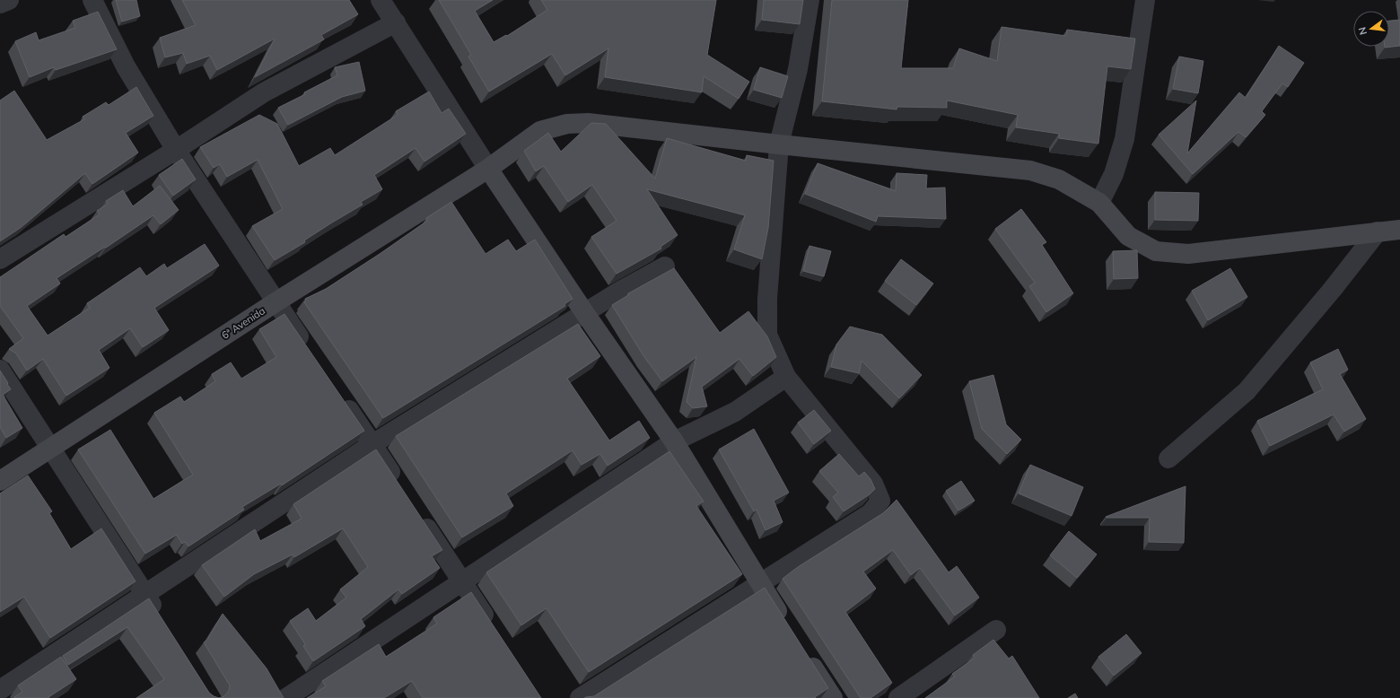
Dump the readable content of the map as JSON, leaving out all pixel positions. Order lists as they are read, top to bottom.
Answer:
{
  "streets": {
    "street": ["6ª Avenida"]
  },
  "north": "left"
}
